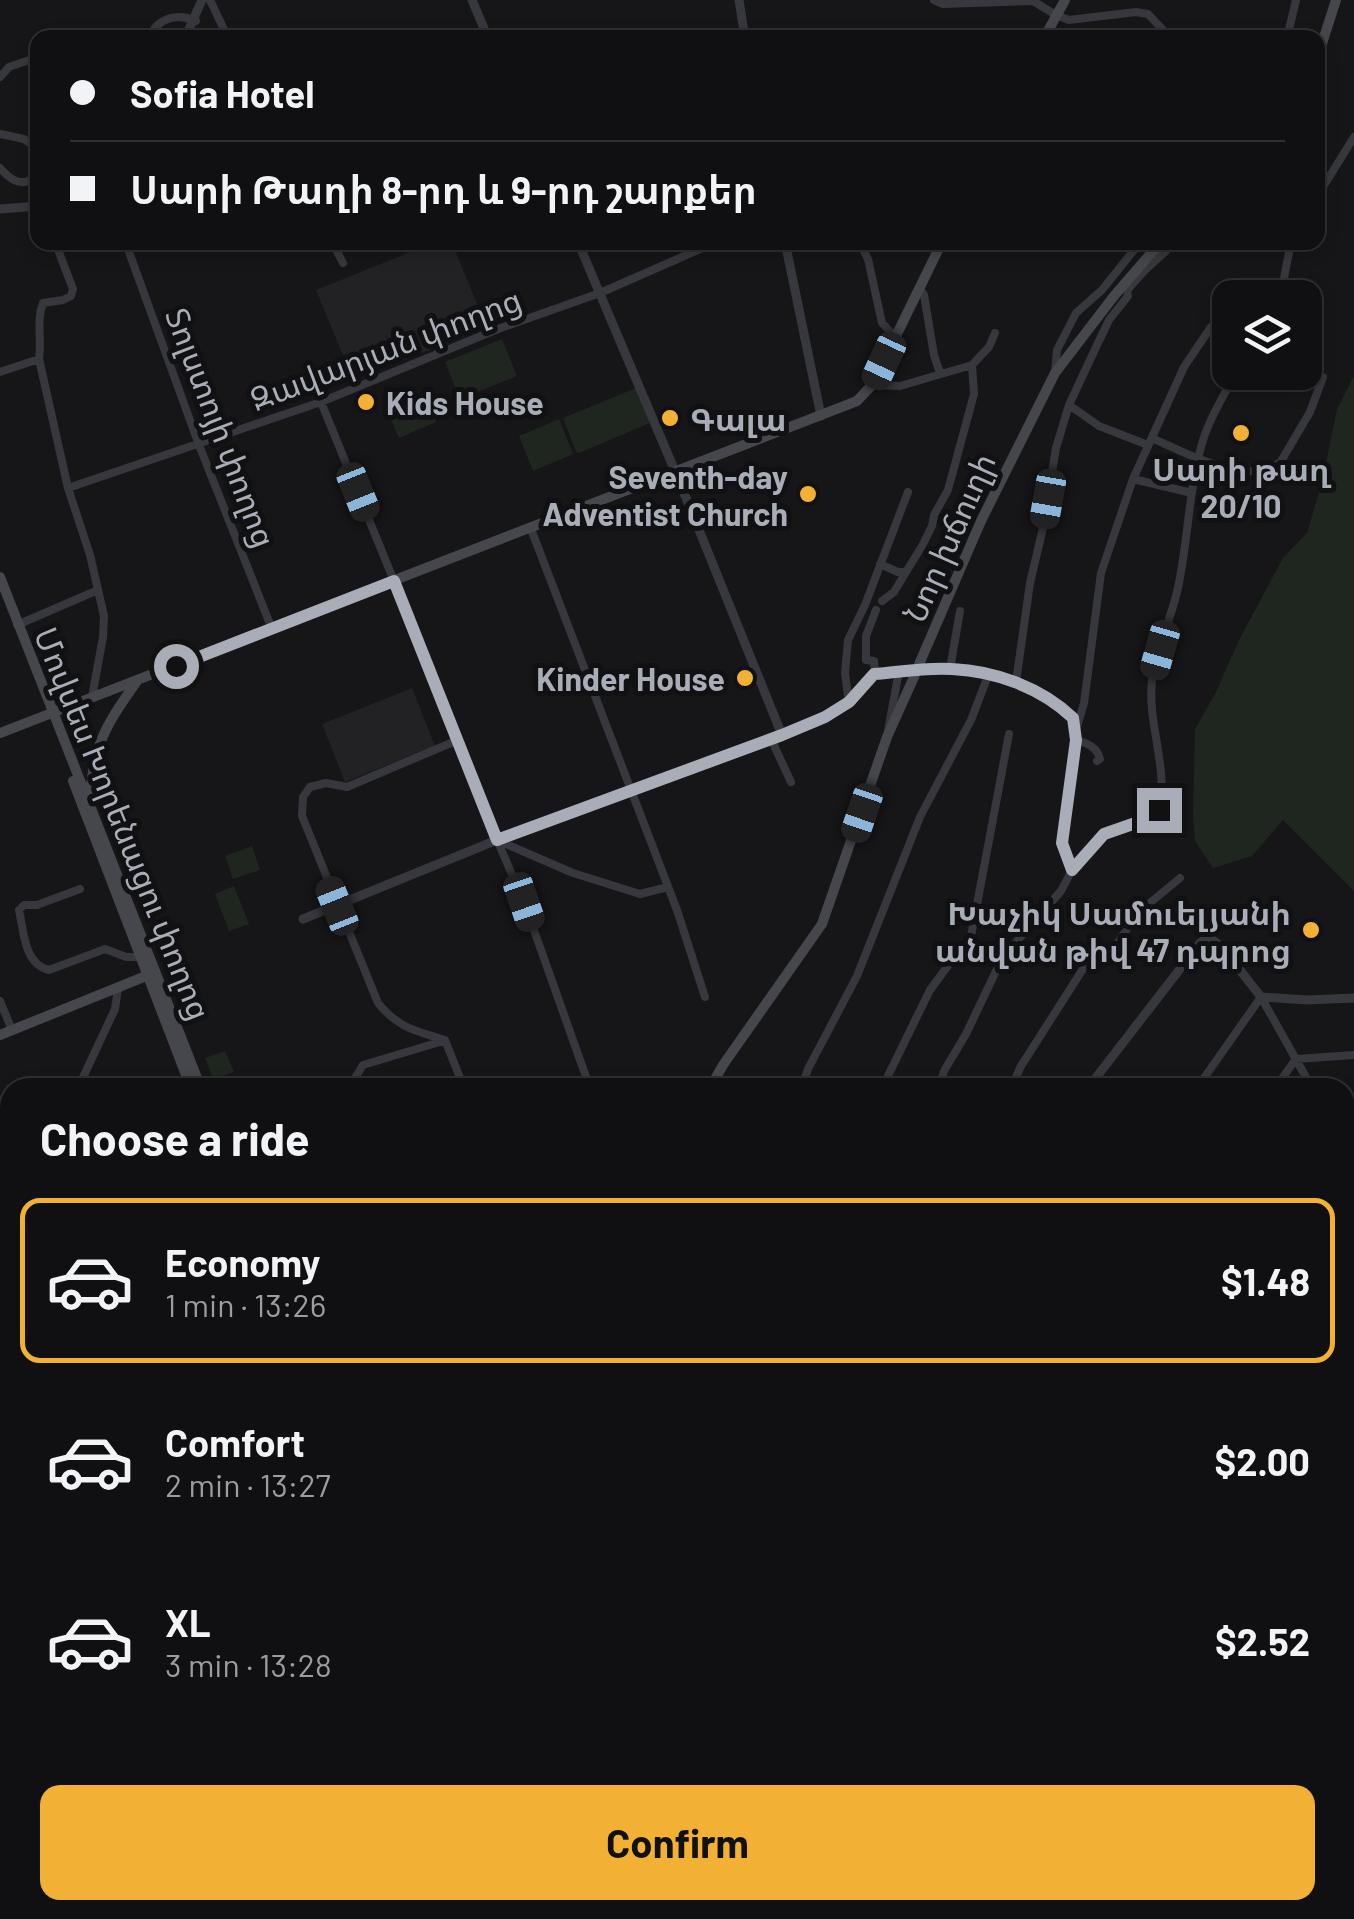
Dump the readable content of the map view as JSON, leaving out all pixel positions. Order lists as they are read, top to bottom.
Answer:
{
  "streets": {
    "main road": ["Նոր խճուղի", "Մովսես Խորենացու փողոց"],
    "street": ["Զավարյան փողոց", "Տոլստոյի փողոց"]
  },
  "crossings": [
    ["Զավարյան փողոց", "Տոլստոյի փողոց"]
  ],
  "places": [
    "Kids House",
    "Գալա",
    "Սարի թաղ 20/10",
    "Seventh-day Adventist Church",
    "Kinder House",
    "Խաչիկ Սամուելյանի անվան թիվ 47 դպրոց"
  ],
  "page": {
    "banner": ["Sofia Hotel", "Սարի Թաղի 8-րդ և 9-րդ շարքեր"],
    "heading": "Choose a ride",
    "list": [
      {
        "name": "Economy",
        "note": "1 min · 13:26",
        "value": "$1.48"
      },
      {
        "name": "Comfort",
        "note": "2 min · 13:27",
        "value": "$2.00"
      },
      {
        "name": "XL",
        "note": "3 min · 13:28",
        "value": "$2.52"
      }
    ],
    "buttons": "Confirm"
  }
}
